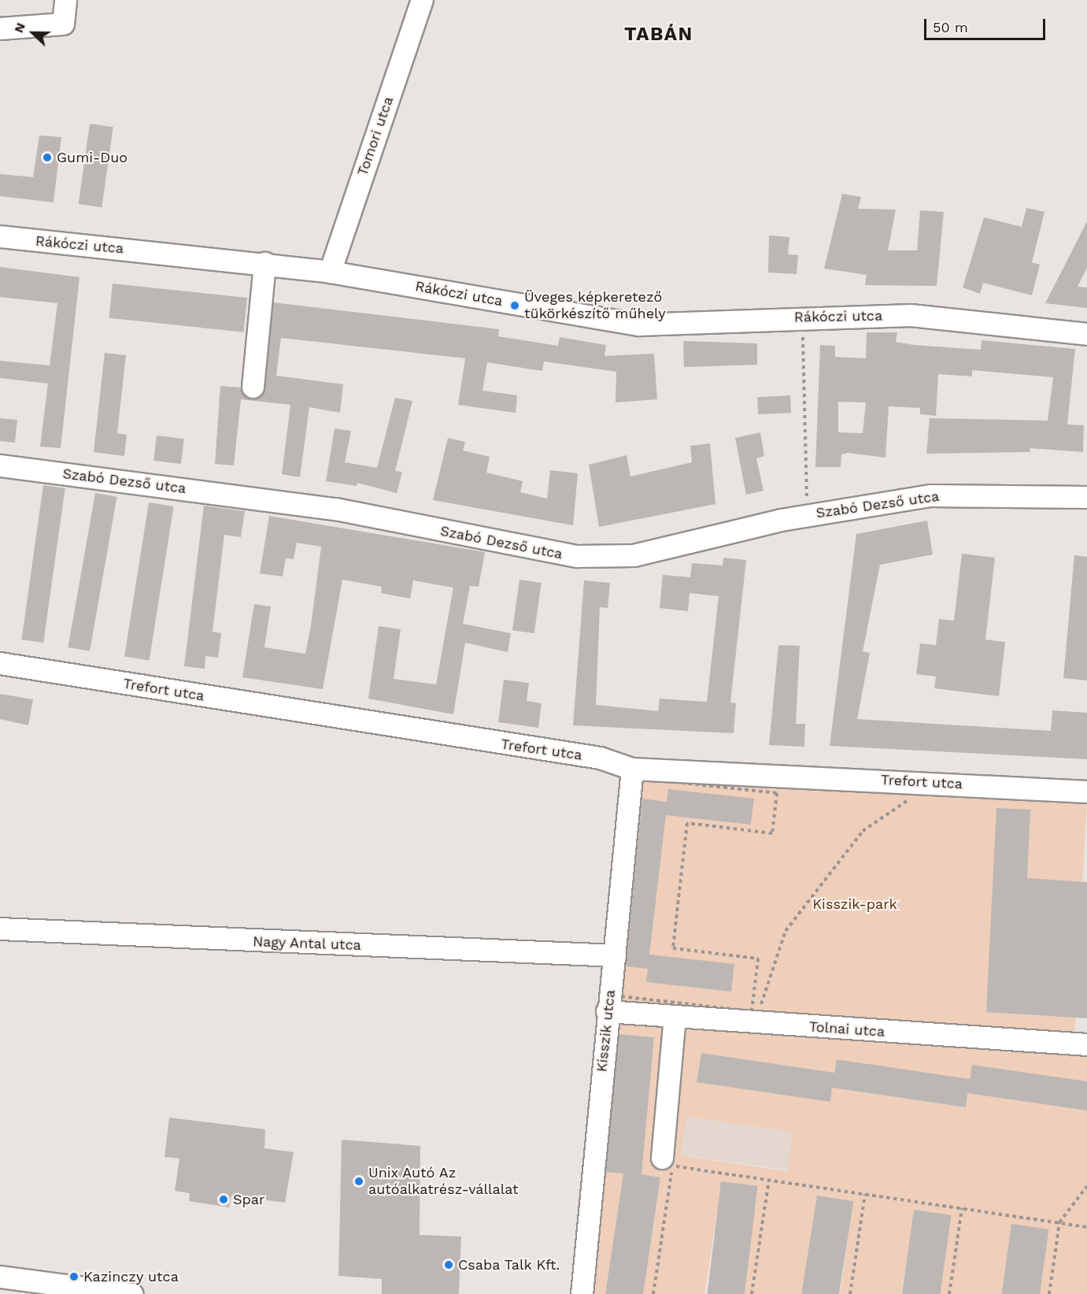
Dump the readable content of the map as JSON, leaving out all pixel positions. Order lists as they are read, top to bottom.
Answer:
{
  "streets": {
    "street": [
      "Tomori utca",
      "Rákóczi utca",
      "Szabó Dezső utca",
      "Trefort utca",
      "Nagy Antal utca",
      "Tolnai utca",
      "Kisszik utca"
    ]
  },
  "crossings": [
    ["Tomori utca", "Rákóczi utca"],
    ["Trefort utca", "Kisszik utca"],
    ["Nagy Antal utca", "Kisszik utca"],
    ["Tolnai utca", "Kisszik utca"]
  ],
  "districts": ["TABÁN"],
  "parks": ["Kisszik-park"],
  "places": [
    "Gumi-Duo",
    "Üveges képkeretező tükörkészítő műhely",
    "Unix Autó Az autóalkatrész-vállalat",
    "Spar",
    "Csaba Talk Kft.",
    "Kazinczy utca"
  ],
  "scale_bar": "50 m",
  "north": "left"
}
